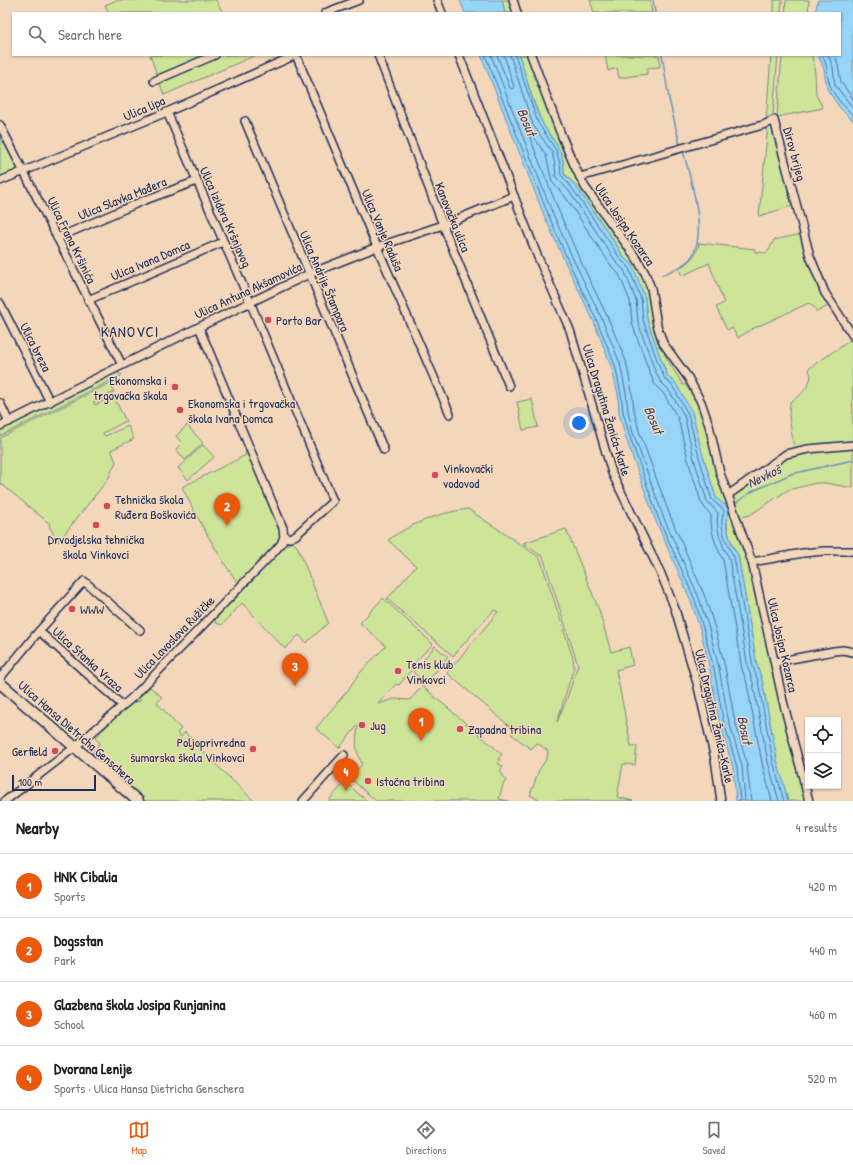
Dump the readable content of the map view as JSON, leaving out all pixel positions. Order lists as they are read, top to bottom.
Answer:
{
  "streets": {
    "main road": ["Ulica Hansa Dietricha Genschera"],
    "street": [
      "Ulica lipa",
      "Dirov brijeg",
      "Ulica Slavka Mađera",
      "Ulica Izidora Kršnjavog",
      "Kanovačka ulica",
      "Ulica Josipa Kozarca",
      "Ulica Vanje Raduša",
      "Ulica Frana Kršinića",
      "Ulica Ivana Domca",
      "Ulica Andrije Štampara",
      "Ulica Antuna Akšamovića",
      "Ulica breza",
      "Ulica Dragutina Žanića-Karle",
      "Ulica Lavoslava Ružičke",
      "Ulica Stanka Vraza"
    ]
  },
  "crossings": [
    ["Ulica lipa", "Ulica Izidora Kršnjavog"],
    ["Ulica lipa", "Ulica Frana Kršinića"],
    ["Dirov brijeg", "Ulica Josipa Kozarca"],
    ["Ulica Slavka Mađera", "Ulica Izidora Kršnjavog"],
    ["Ulica Slavka Mađera", "Ulica Frana Kršinića"],
    ["Ulica Izidora Kršnjavog", "Ulica Ivana Domca"],
    ["Ulica Izidora Kršnjavog", "Ulica Antuna Akšamovića"],
    ["Ulica Izidora Kršnjavog", "Ulica Lavoslava Ružičke"],
    ["Kanovačka ulica", "Ulica Antuna Akšamovića"],
    ["Ulica Vanje Raduša", "Ulica Antuna Akšamovića"],
    ["Ulica Frana Kršinića", "Ulica Ivana Domca"],
    ["Ulica Frana Kršinića", "Ulica Antuna Akšamovića"],
    ["Ulica Andrije Štampara", "Ulica Antuna Akšamovića"],
    ["Ulica Antuna Akšamovića", "Ulica breza"],
    ["Ulica Antuna Akšamovića", "Ulica Dragutina Žanića-Karle"],
    ["Ulica Lavoslava Ružičke", "Ulica Stanka Vraza"],
    ["Ulica Lavoslava Ružičke", "Ulica Hansa Dietricha Genschera"]
  ],
  "districts": ["KANOVCI"],
  "water": ["Bosut", "Nevkoš"],
  "places": [
    "Porto Bar",
    "Ekonomska i trgovačka škola",
    "Ekonomska i trgovačka škola Ivana Domca",
    "Vinkovački vodovod",
    "Tehnička škola Ruđera Boškovića",
    "Drvodjelska tehnička škola Vinkovci",
    "WWW",
    "Tenis klub Vinkovci",
    "Jug",
    "Zapadna tribina",
    "Poljoprivredna šumarska škola Vinkovci",
    "Gerfield",
    "Istočna tribina"
  ],
  "scale_bar": "100 m",
  "page": {
    "search": "Search here",
    "pins": [
      "2",
      "3",
      "1",
      "4"
    ],
    "scale": "100 m",
    "heading": ["Nearby", "4 results"],
    "list": [
      {
        "mark": "1",
        "name": "HNK Cibalia",
        "note": "Sports",
        "value": "420 m"
      },
      {
        "mark": "2",
        "name": "Dogsstan",
        "note": "Park",
        "value": "440 m"
      },
      {
        "mark": "3",
        "name": "Glazbena škola Josipa Runjanina",
        "note": "School",
        "value": "460 m"
      },
      {
        "mark": "4",
        "name": "Dvorana Lenije",
        "note": "Sports · Ulica Hansa Dietricha Genschera",
        "value": "520 m"
      }
    ],
    "nav": ["Map", "Directions", "Saved"]
  }
}
